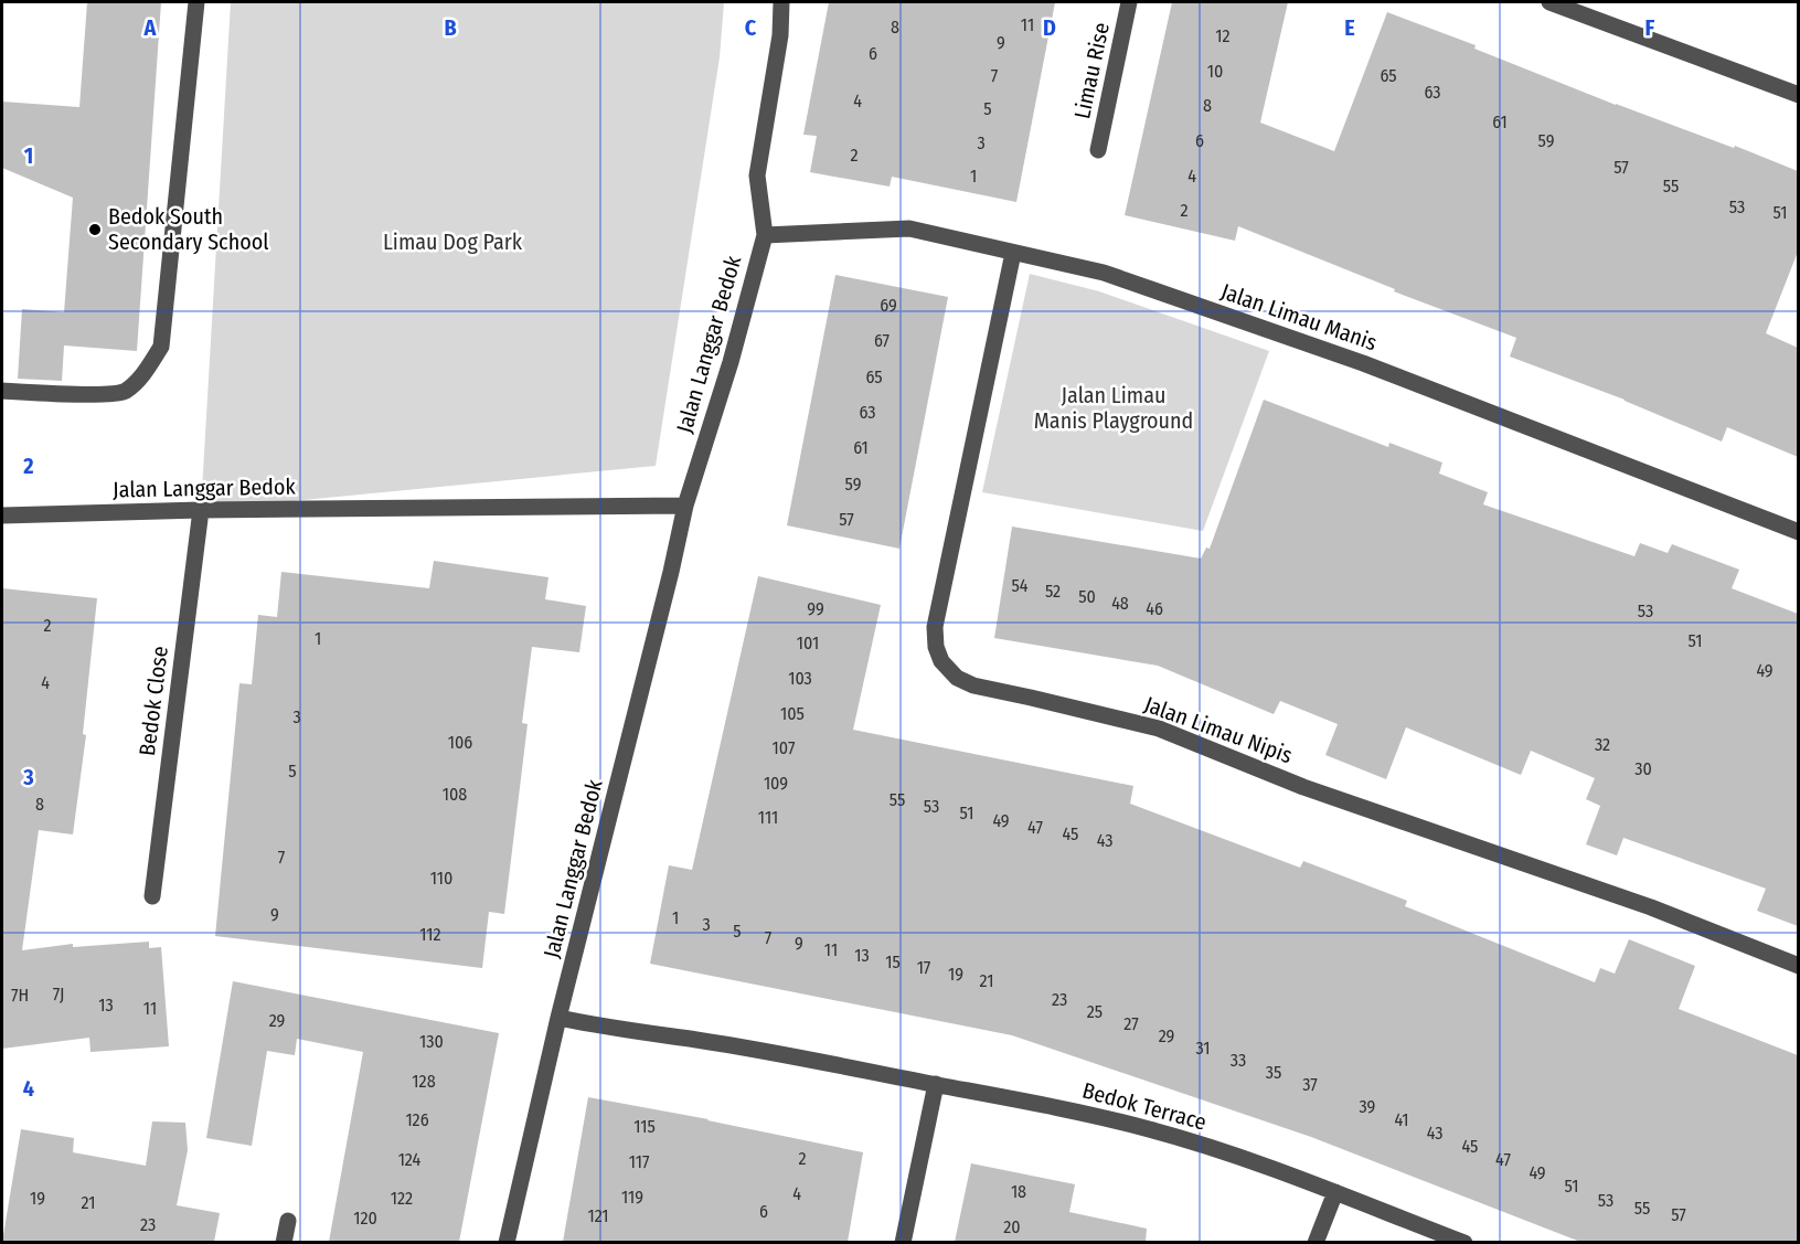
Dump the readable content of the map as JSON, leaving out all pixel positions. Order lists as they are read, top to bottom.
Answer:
{
  "streets": {
    "street": [
      "Limau Rise",
      "Jalan Limau Manis",
      "Jalan Langgar Bedok",
      "Bedok Close",
      "Jalan Limau Nipis",
      "Bedok Terrace"
    ]
  },
  "crossings": [
    ["Jalan Limau Manis", "Jalan Langgar Bedok"],
    ["Jalan Limau Manis", "Jalan Limau Nipis"],
    ["Jalan Langgar Bedok", "Bedok Close"],
    ["Jalan Langgar Bedok", "Bedok Terrace"]
  ],
  "parks": ["Limau Dog Park", "Jalan Limau Manis Playground"],
  "places": ["Bedok South Secondary School"],
  "house_numbers": [
    "11",
    "8",
    "12",
    "9",
    "6",
    "10",
    "7",
    "65",
    "63",
    "4",
    "8",
    "5",
    "61",
    "6",
    "59",
    "3",
    "2",
    "57",
    "1",
    "4",
    "55",
    "53",
    "2",
    "51",
    "69",
    "67",
    "65",
    "63",
    "61",
    "59",
    "57",
    "54",
    "52",
    "50",
    "48",
    "99",
    "46",
    "53",
    "2",
    "1",
    "51",
    "101",
    "49",
    "103",
    "4",
    "105",
    "3",
    "106",
    "32",
    "107",
    "30",
    "5",
    "109",
    "108",
    "55",
    "8",
    "53",
    "51",
    "111",
    "49",
    "47",
    "45",
    "43",
    "7",
    "110",
    "9",
    "1",
    "3",
    "5",
    "112",
    "7",
    "9",
    "11",
    "13",
    "15",
    "17",
    "19",
    "21",
    "7J",
    "7H",
    "23",
    "13",
    "11",
    "25",
    "29",
    "27",
    "29",
    "130",
    "31",
    "33",
    "35",
    "128",
    "37",
    "39",
    "126",
    "41",
    "115",
    "43",
    "45",
    "2",
    "124",
    "47",
    "117",
    "49",
    "51",
    "18",
    "4",
    "119",
    "19",
    "122",
    "53",
    "21",
    "55",
    "6",
    "57",
    "121",
    "120",
    "23",
    "20"
  ],
  "grid": {
    "columns": [
      "A",
      "B",
      "C",
      "D",
      "E",
      "F"
    ],
    "rows": [
      "1",
      "2",
      "3",
      "4"
    ]
  }
}
